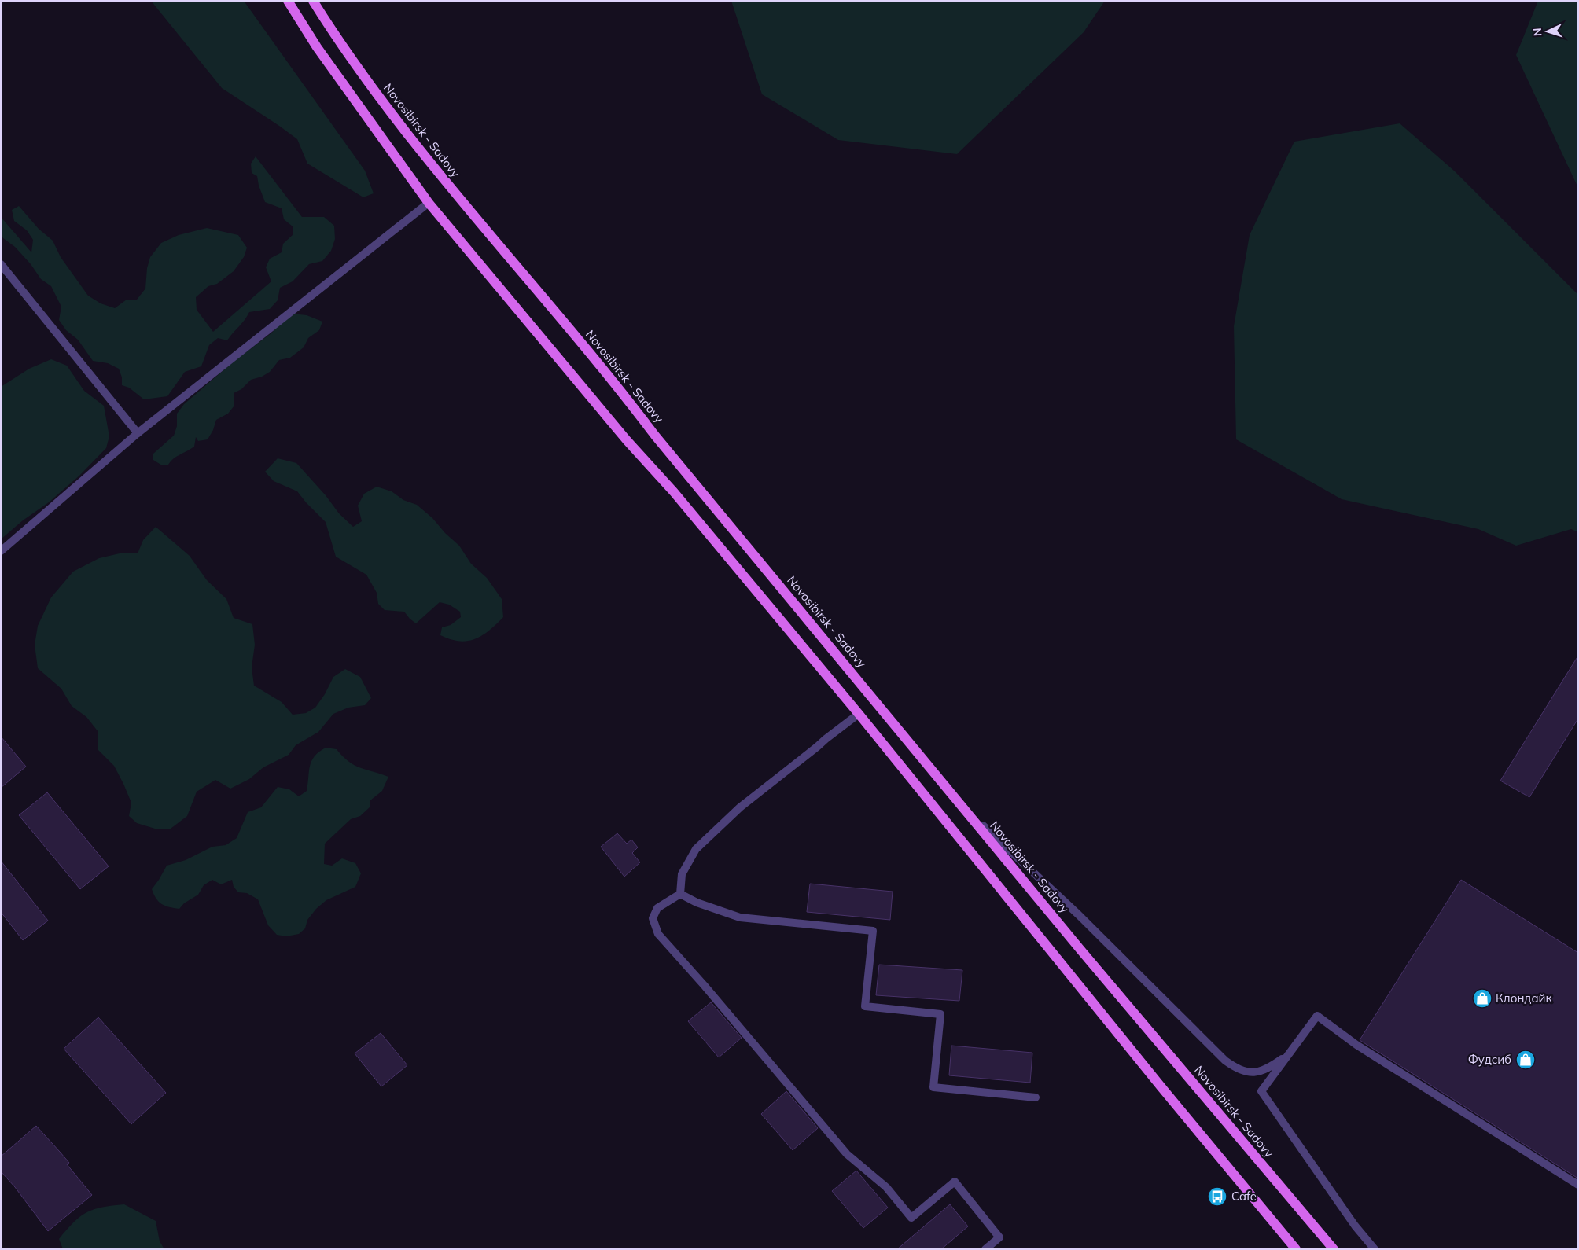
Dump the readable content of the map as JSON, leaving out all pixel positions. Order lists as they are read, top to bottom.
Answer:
{
  "streets": {
    "main road": ["Novosibirsk - Sadovy"]
  },
  "places": {
    "shop": ["Клондайк", "Фудсиб"],
    "bus stop": ["Cafe"]
  },
  "north": "left"
}
